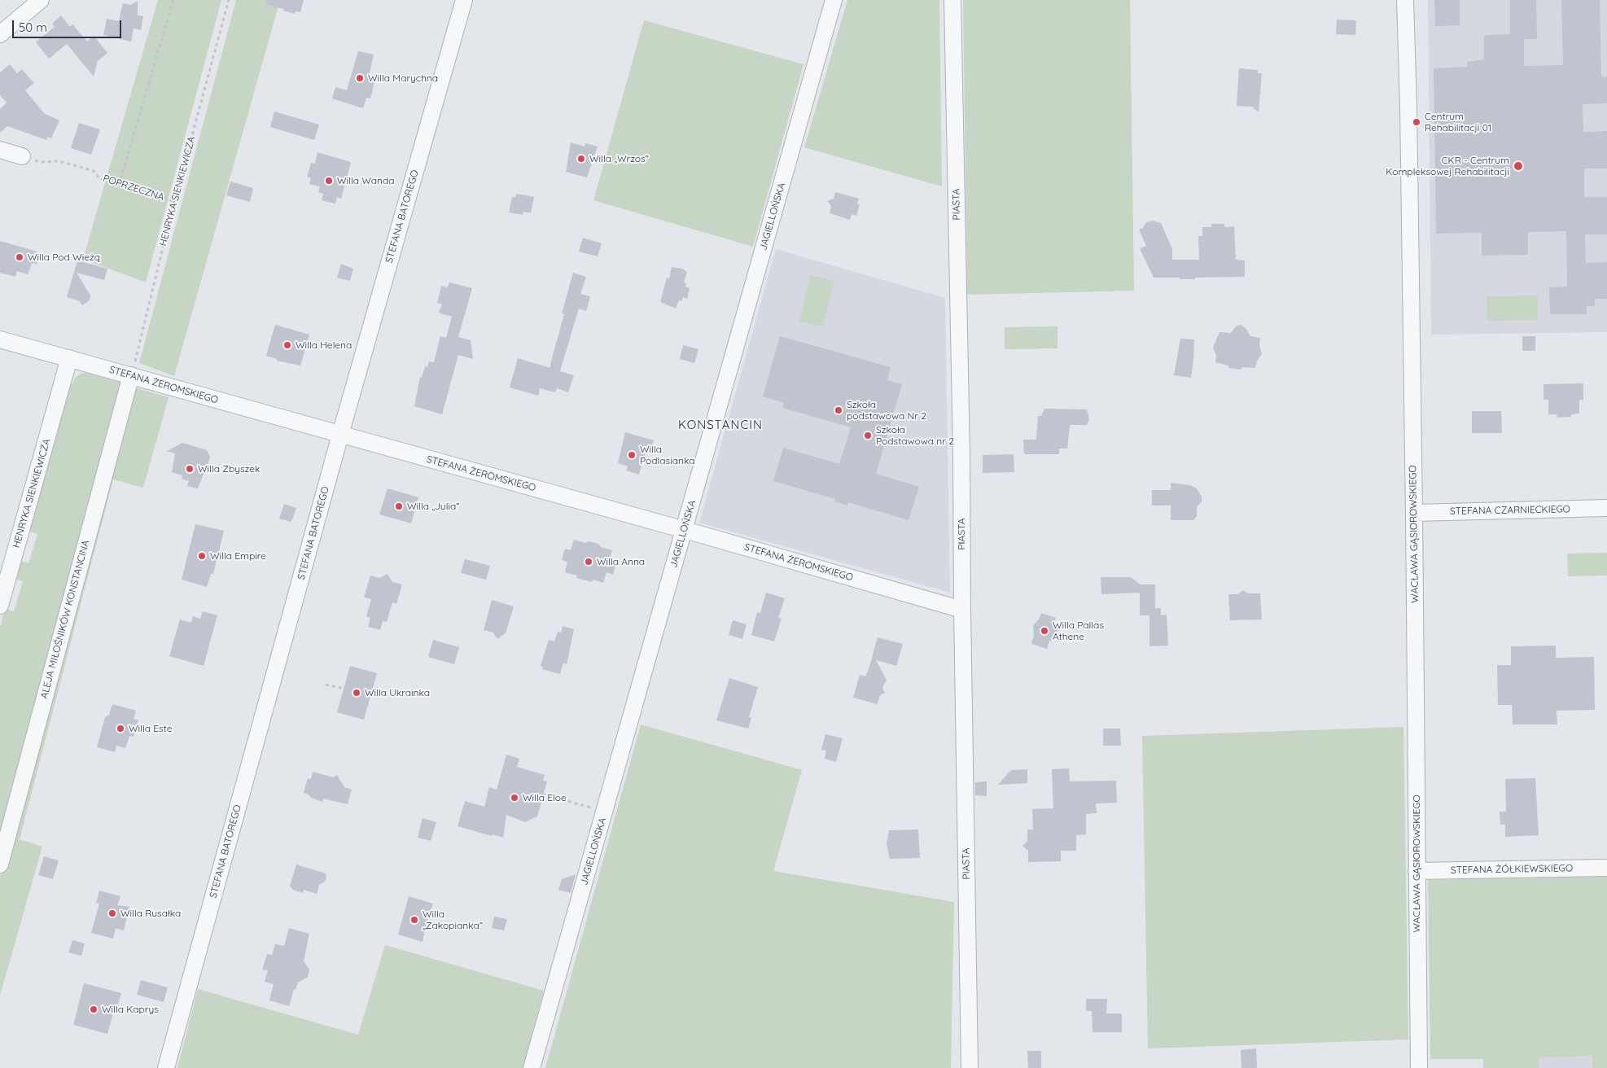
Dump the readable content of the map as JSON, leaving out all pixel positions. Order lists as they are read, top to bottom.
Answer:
{
  "streets": {
    "street": [
      "HENRYKA SIENKIEWICZA",
      "PIASTA",
      "STEFANA BATOREGO",
      "JAGIELLOŃSKA",
      "STEFANA ŻEROMSKIEGO",
      "STEFANA CZARNIECKIEGO",
      "WACŁAWA GĄSIOROWSKIEGO",
      "ALEJA MIŁOŚNIKÓW KONSTANCINA",
      "STEFANA ŻÓŁKIEWSKIEGO"
    ],
    "path": ["POPRZECZNA"]
  },
  "crossings": [
    ["POPRZECZNA", "HENRYKA SIENKIEWICZA"],
    ["HENRYKA SIENKIEWICZA", "STEFANA ŻEROMSKIEGO"],
    ["HENRYKA SIENKIEWICZA", "ALEJA MIŁOŚNIKÓW KONSTANCINA"],
    ["PIASTA", "STEFANA ŻEROMSKIEGO"],
    ["STEFANA BATOREGO", "STEFANA ŻEROMSKIEGO"],
    ["JAGIELLOŃSKA", "STEFANA ŻEROMSKIEGO"],
    ["STEFANA ŻEROMSKIEGO", "ALEJA MIŁOŚNIKÓW KONSTANCINA"],
    ["STEFANA CZARNIECKIEGO", "WACŁAWA GĄSIOROWSKIEGO"],
    ["WACŁAWA GĄSIOROWSKIEGO", "STEFANA ŻÓŁKIEWSKIEGO"]
  ],
  "districts": ["KONSTANCIN"],
  "places": [
    "Willa Marychna",
    "Centrum Rehabilitacji 01",
    "Willa „Wrzos”",
    "CKR - Centrum Kompleksowej Rehabilitacji",
    "Willa Wanda",
    "Willa Pod Wieżą",
    "Willa Helena",
    "Szkoła podstawowa Nr 2",
    "Szkoła Podstawowa nr 2",
    "Willa Podlasianka",
    "Willa Zbyszek",
    "Willa „Julia”",
    "Willa Empire",
    "Willa Anna",
    "Willa Pallas Athene",
    "Willa Ukrainka",
    "Willa Este",
    "Willa Eloe",
    "Willa Rusałka",
    "Willa „Zakopianka”",
    "Willa Kaprys"
  ],
  "scale_bar": "50 m"
}
